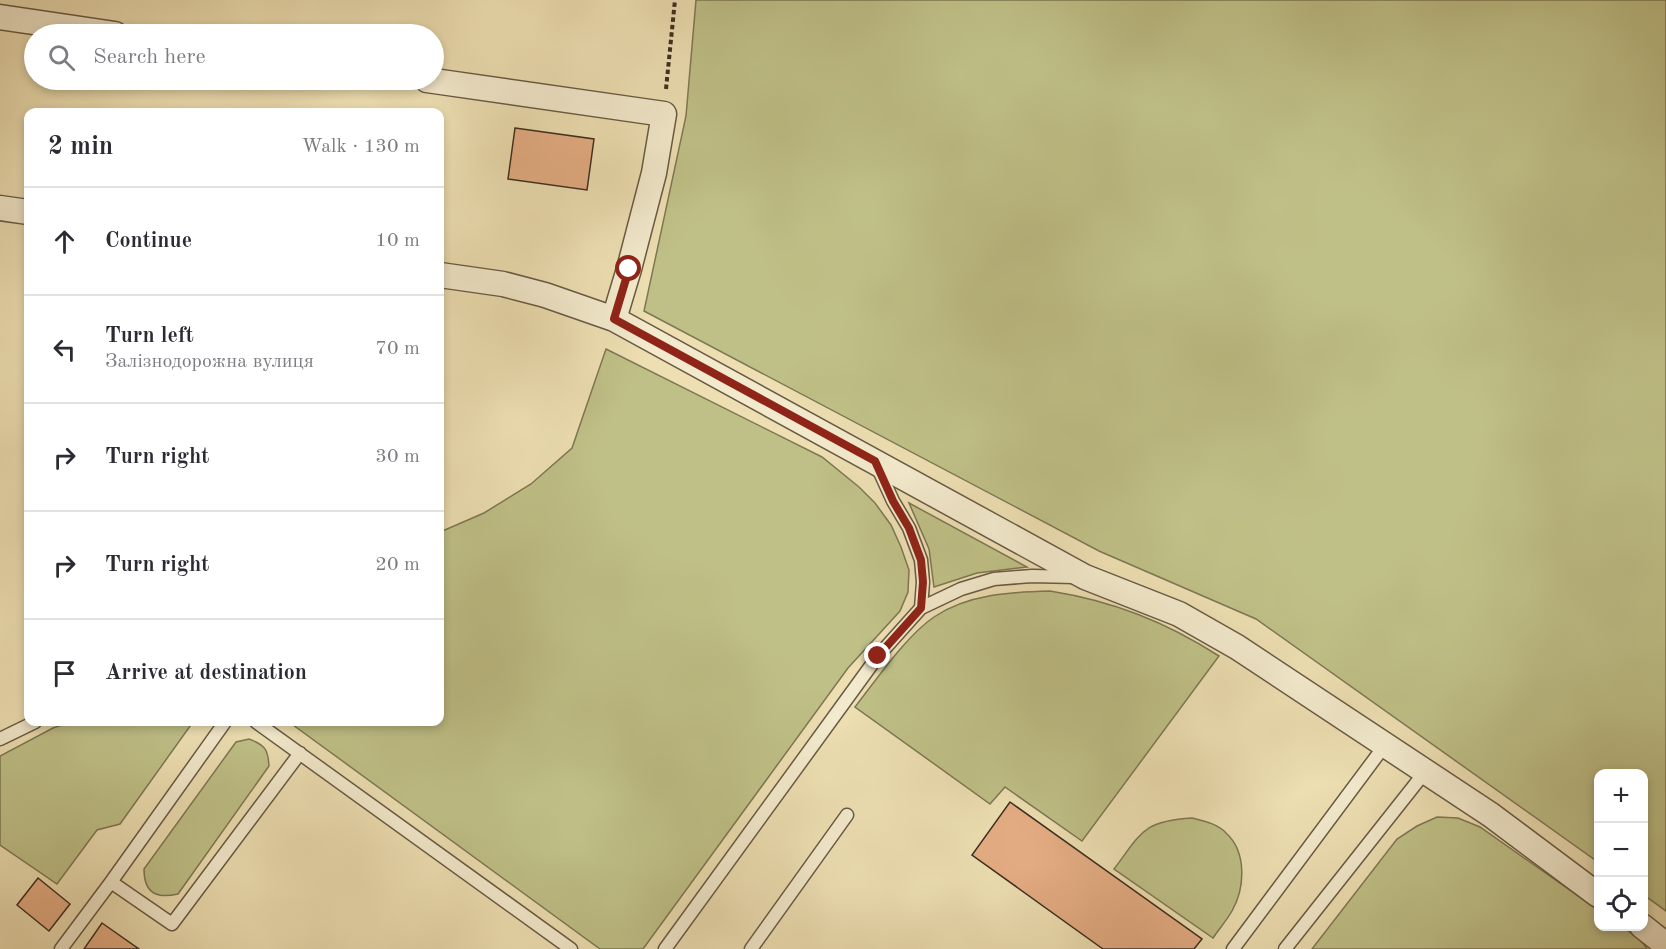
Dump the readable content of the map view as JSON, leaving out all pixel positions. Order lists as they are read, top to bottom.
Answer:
{
  "page": {
    "search": "Search here",
    "heading": ["2 min", "Walk · 130 m"],
    "list": [
      ["Continue", "10 m"],
      ["Turn left", "Залізнодорожна вулиця", "70 m"],
      ["Turn right", "30 m"],
      ["Turn right", "20 m"],
      "Arrive at destination"
    ],
    "map_buttons": ["+", "−"]
  }
}
